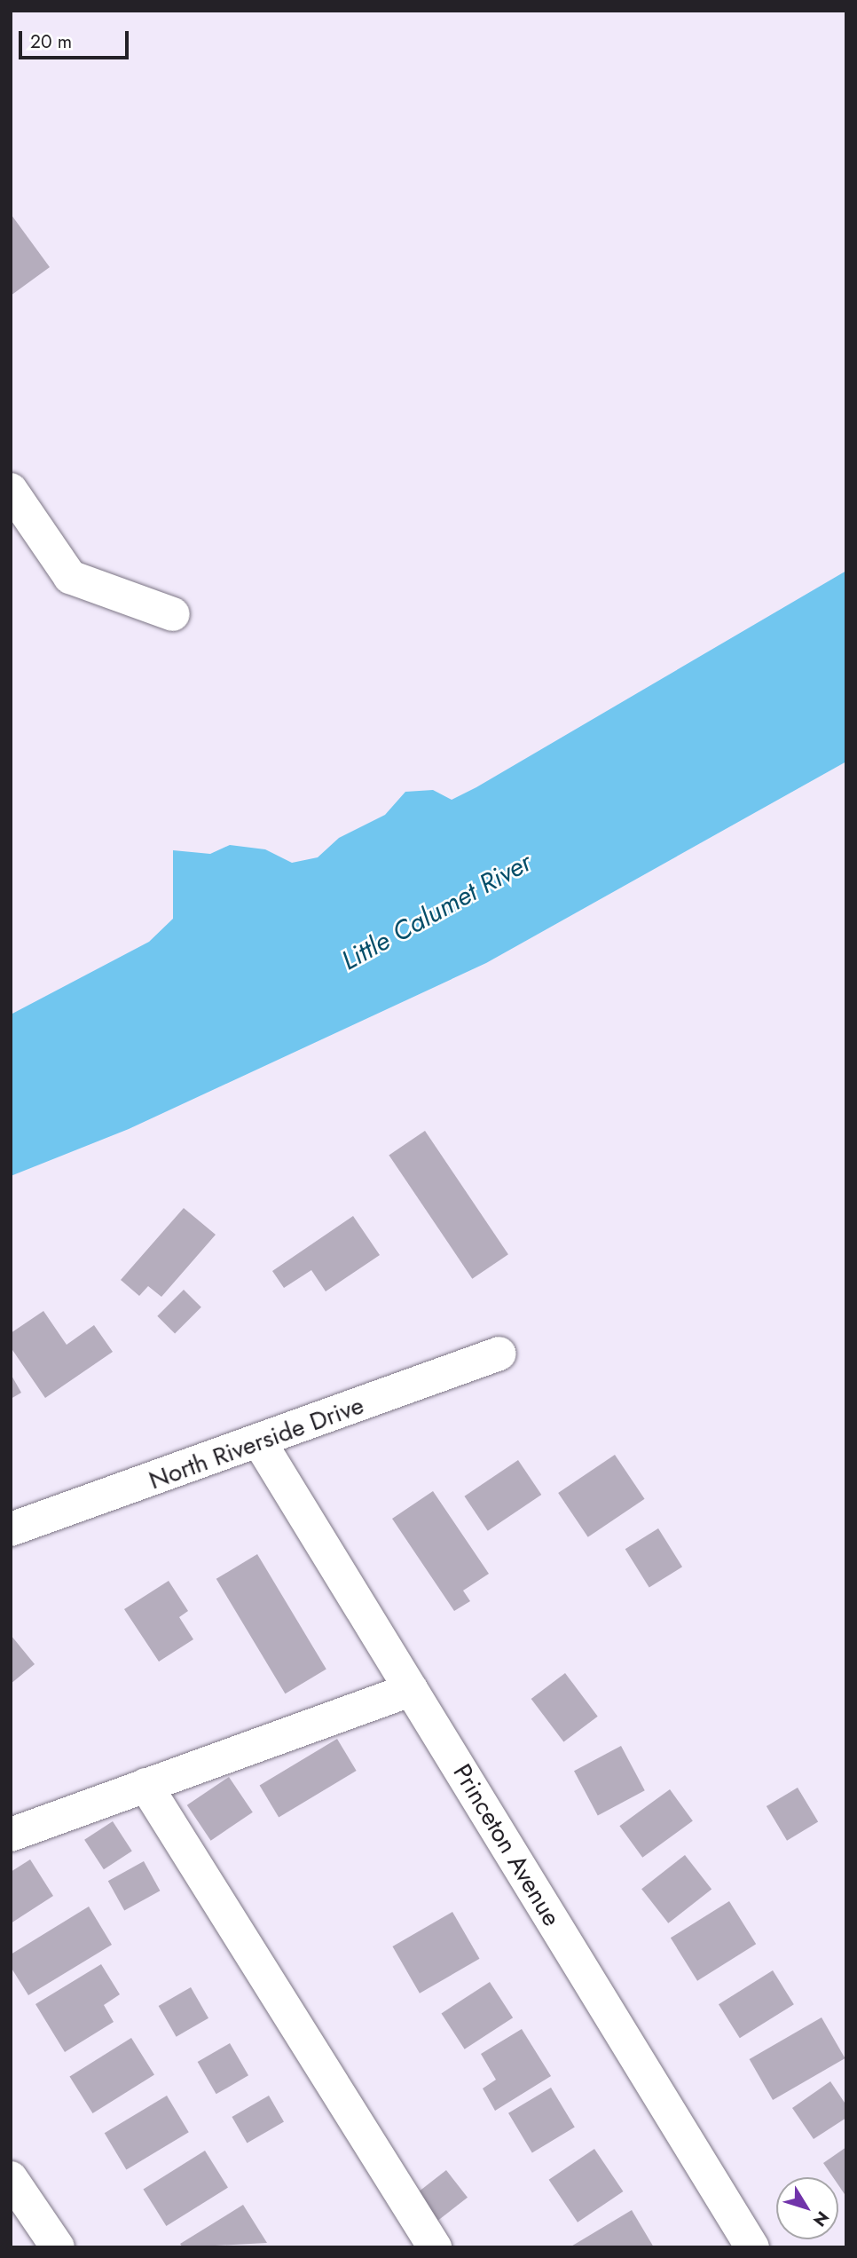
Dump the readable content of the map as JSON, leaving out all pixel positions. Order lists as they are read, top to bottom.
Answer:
{
  "streets": {
    "street": ["North Riverside Drive", "Princeton Avenue"]
  },
  "crossings": [
    ["North Riverside Drive", "Princeton Avenue"]
  ],
  "water": ["Little Calumet River"],
  "scale_bar": "20 m",
  "north": "bottom right"
}
